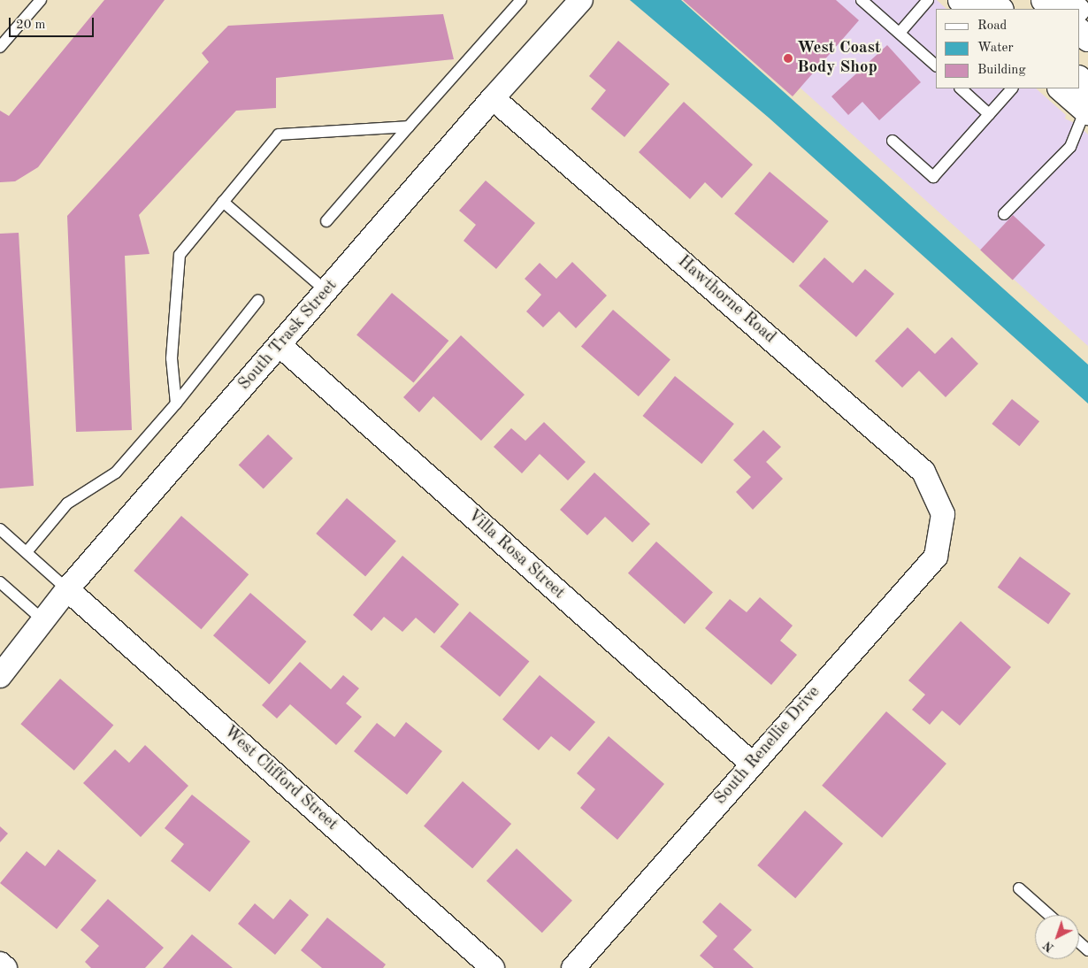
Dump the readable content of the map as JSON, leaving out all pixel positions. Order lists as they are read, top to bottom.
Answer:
{
  "streets": {
    "street": [
      "Hawthorne Road",
      "South Trask Street",
      "Villa Rosa Street",
      "South Renellie Drive",
      "West Clifford Street"
    ]
  },
  "crossings": [
    ["Hawthorne Road", "South Trask Street"],
    ["Hawthorne Road", "South Renellie Drive"],
    ["South Trask Street", "Villa Rosa Street"],
    ["South Trask Street", "West Clifford Street"],
    ["Villa Rosa Street", "South Renellie Drive"]
  ],
  "places": ["West Coast Body Shop"],
  "legend": ["Road", "Water", "Building"],
  "scale_bar": "20 m",
  "north": "bottom left"
}
